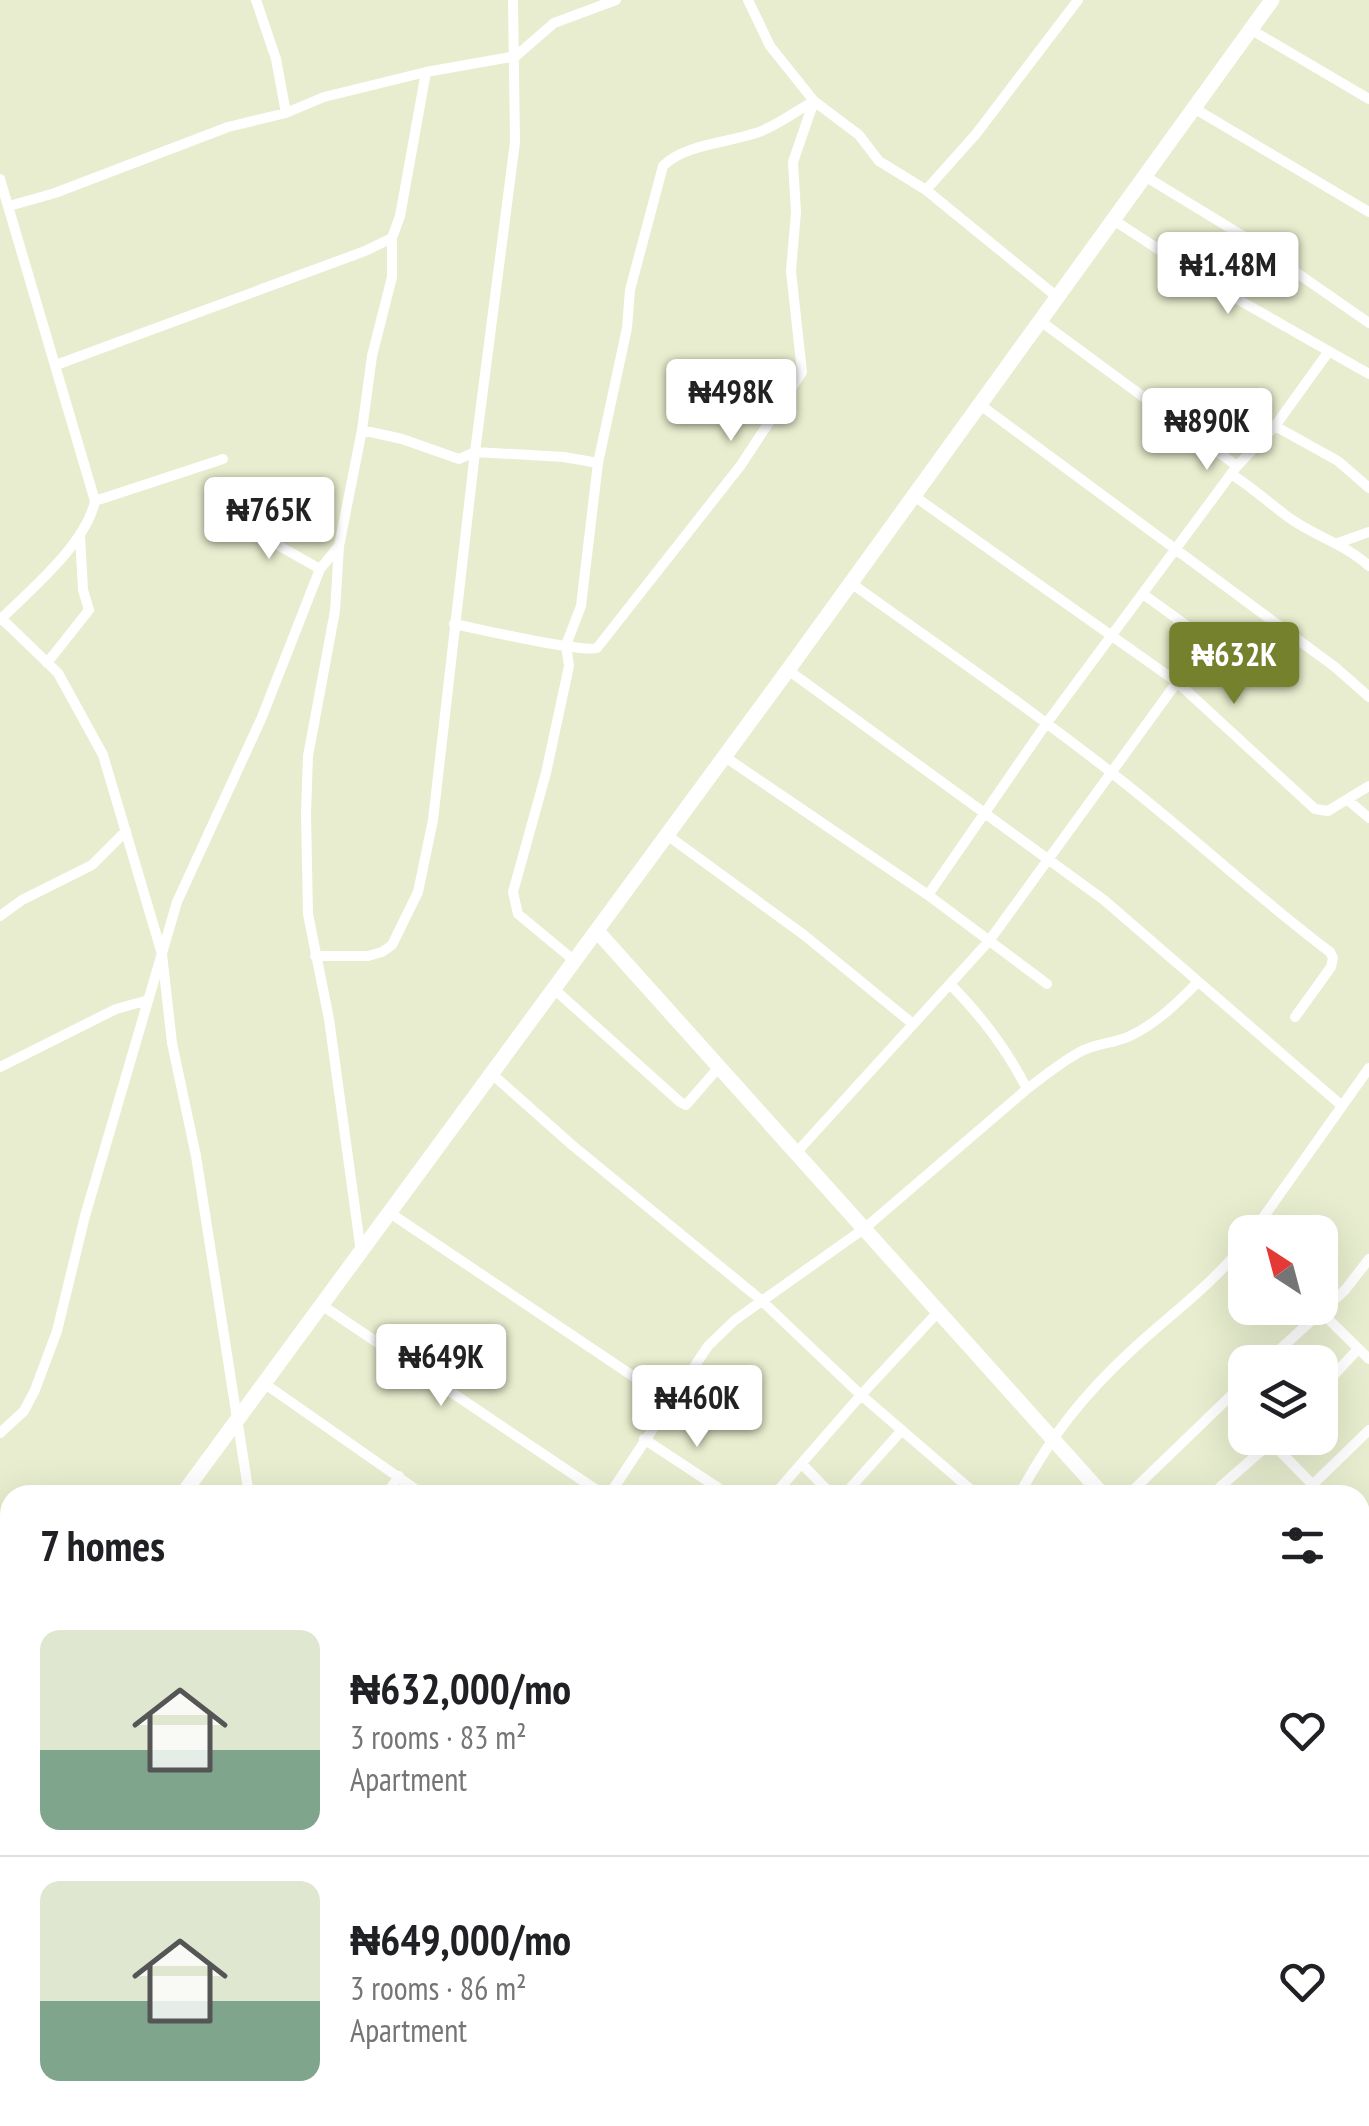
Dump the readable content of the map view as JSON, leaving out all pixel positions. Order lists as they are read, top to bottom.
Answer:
{
  "north": "top left",
  "page": {
    "price": [
      "₦1.48M",
      "₦498K",
      "₦890K",
      "₦765K",
      "₦632K",
      "₦649K",
      "₦460K"
    ],
    "heading": "7 homes",
    "list": [
      {
        "name": "₦632,000/mo",
        "note": "3 rooms · 83 m² · Apartment"
      },
      {
        "name": "₦649,000/mo",
        "note": "3 rooms · 86 m² · Apartment"
      }
    ]
  }
}
